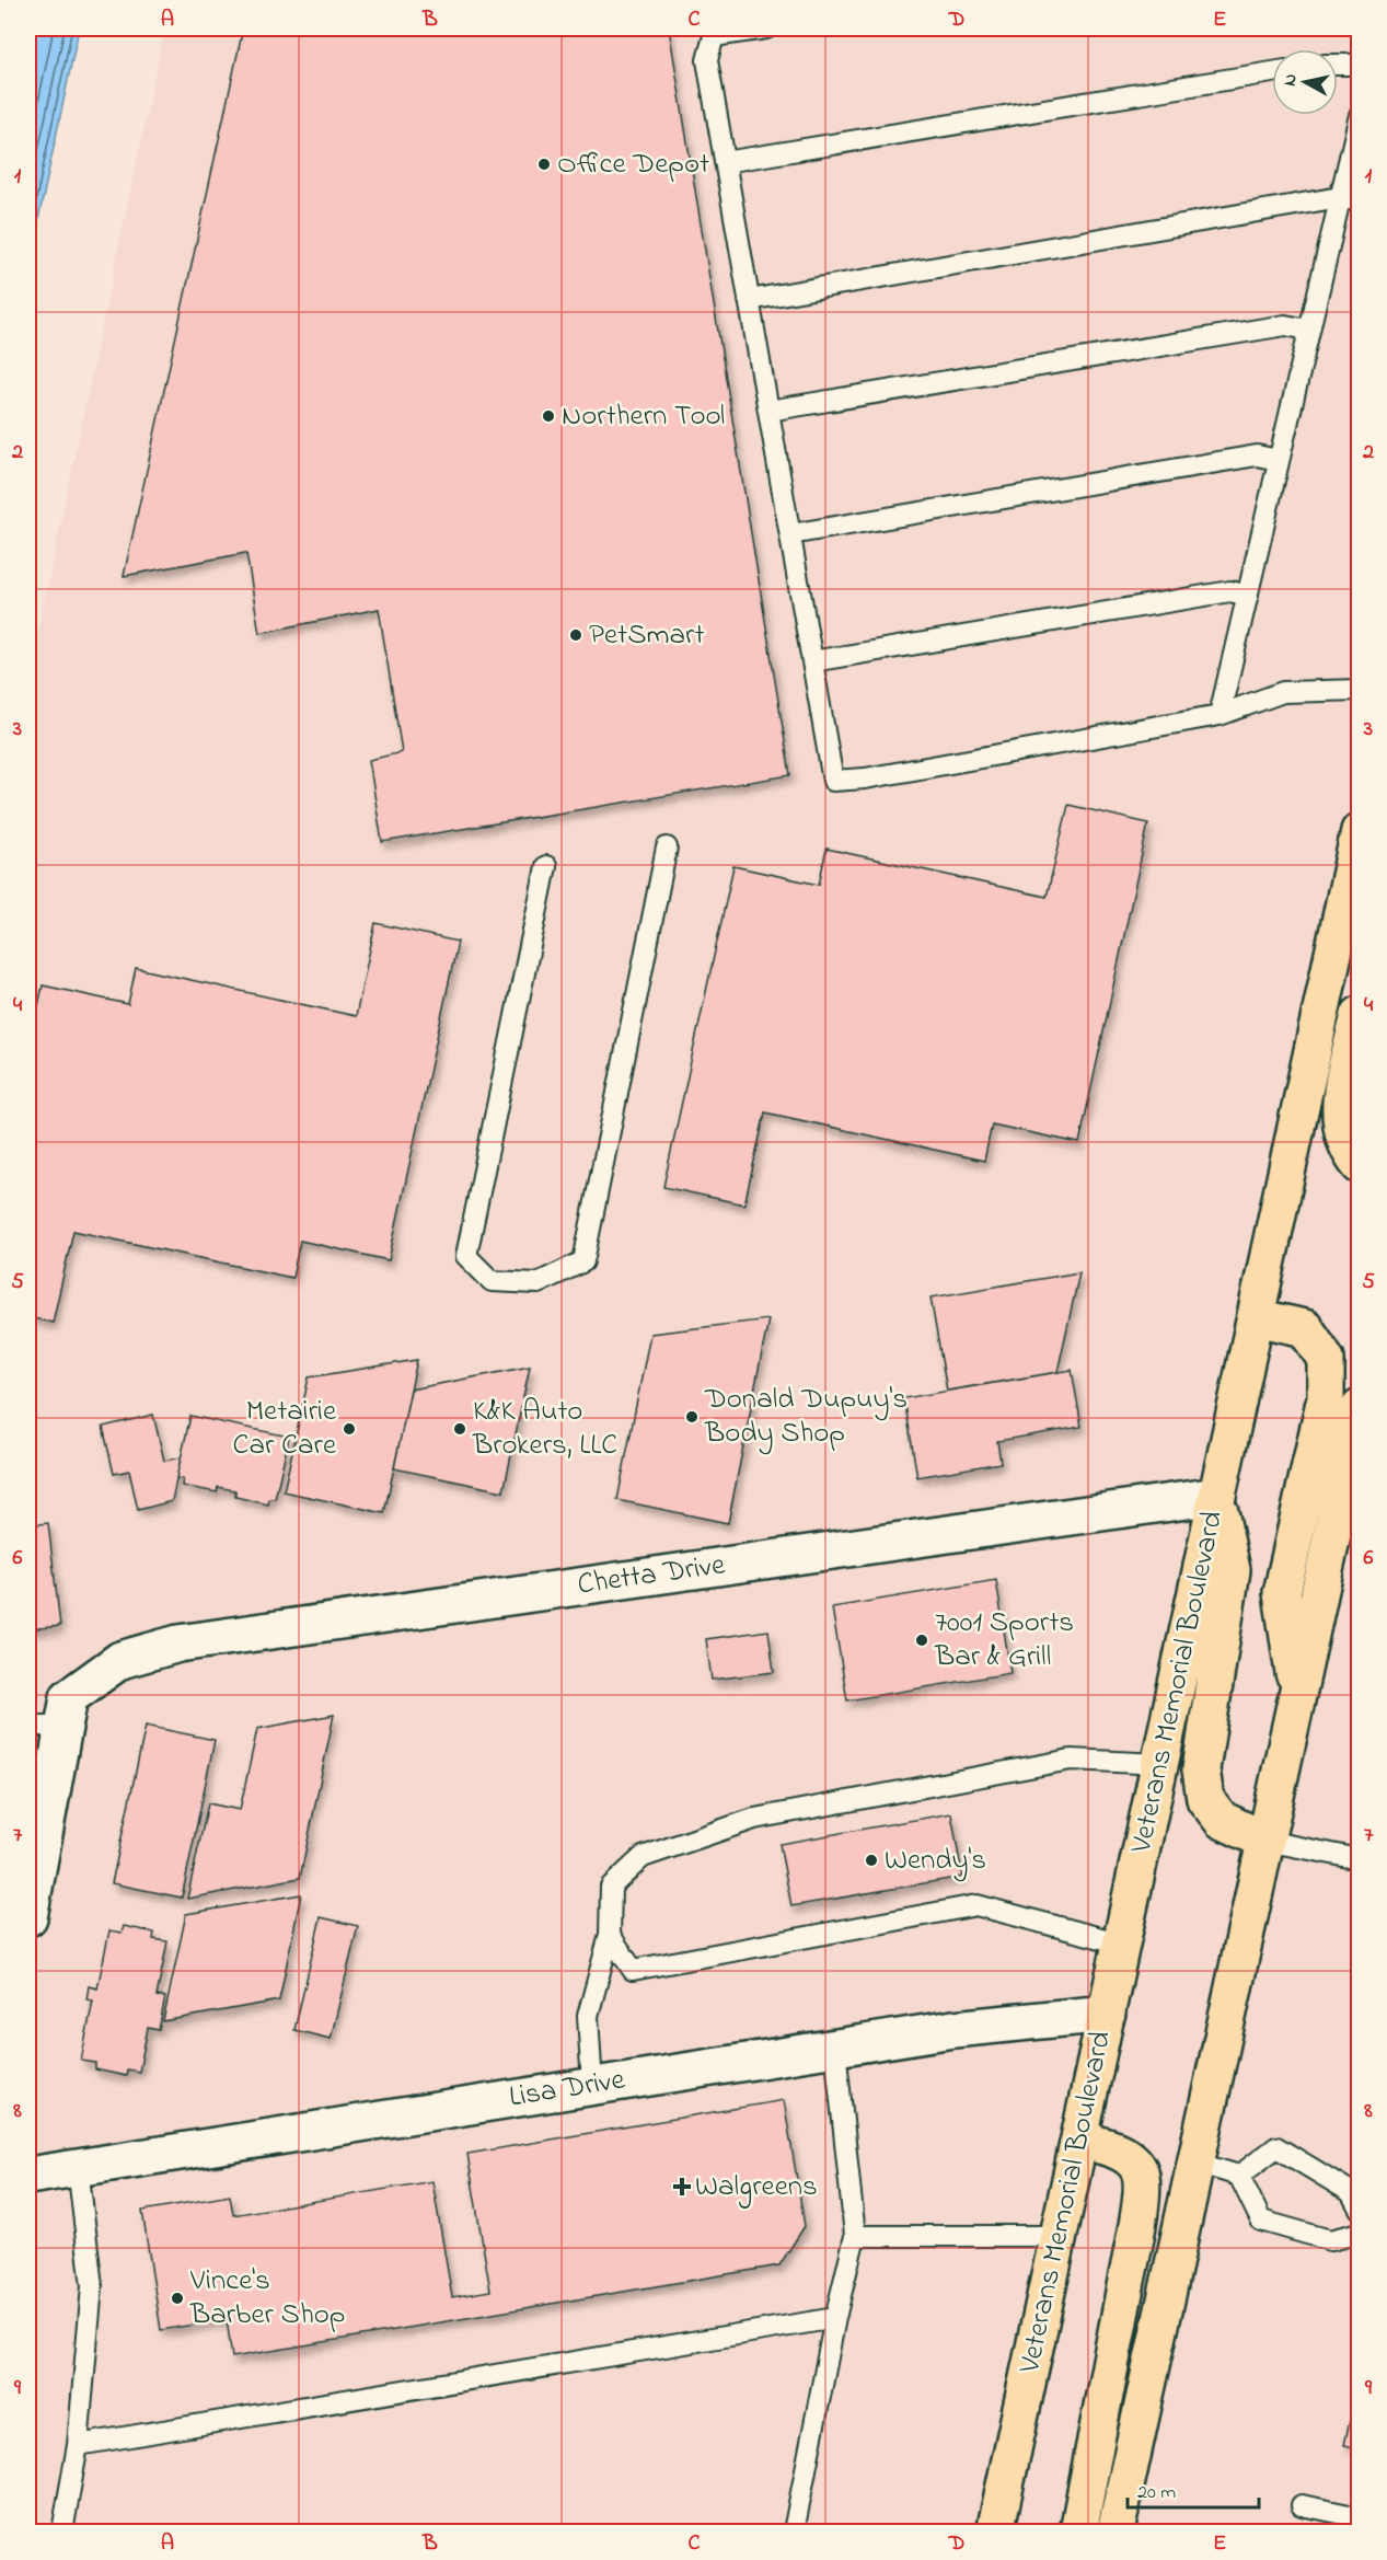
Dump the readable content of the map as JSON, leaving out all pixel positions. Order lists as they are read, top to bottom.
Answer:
{
  "streets": {
    "main road": ["Veterans Memorial Boulevard"],
    "street": ["Chetta Drive", "Lisa Drive"]
  },
  "crossings": [
    ["Chetta Drive", "Veterans Memorial Boulevard"],
    ["Veterans Memorial Boulevard", "Lisa Drive"]
  ],
  "places": {
    "other": [
      "Office Depot",
      "Northern Tool",
      "PetSmart",
      "Donald Dupuy's Body Shop",
      "Metairie Car Care",
      "K&K Auto Brokers, LLC",
      "7001 Sports Bar & Grill",
      "Wendy's",
      "Vince's Barber Shop"
    ],
    "health": ["Walgreens"]
  },
  "scale_bar": "20 m",
  "north": "left",
  "grid": {
    "columns": [
      "A",
      "B",
      "C",
      "D",
      "E"
    ],
    "rows": [
      "1",
      "2",
      "3",
      "4",
      "5",
      "6",
      "7",
      "8",
      "9"
    ]
  }
}
